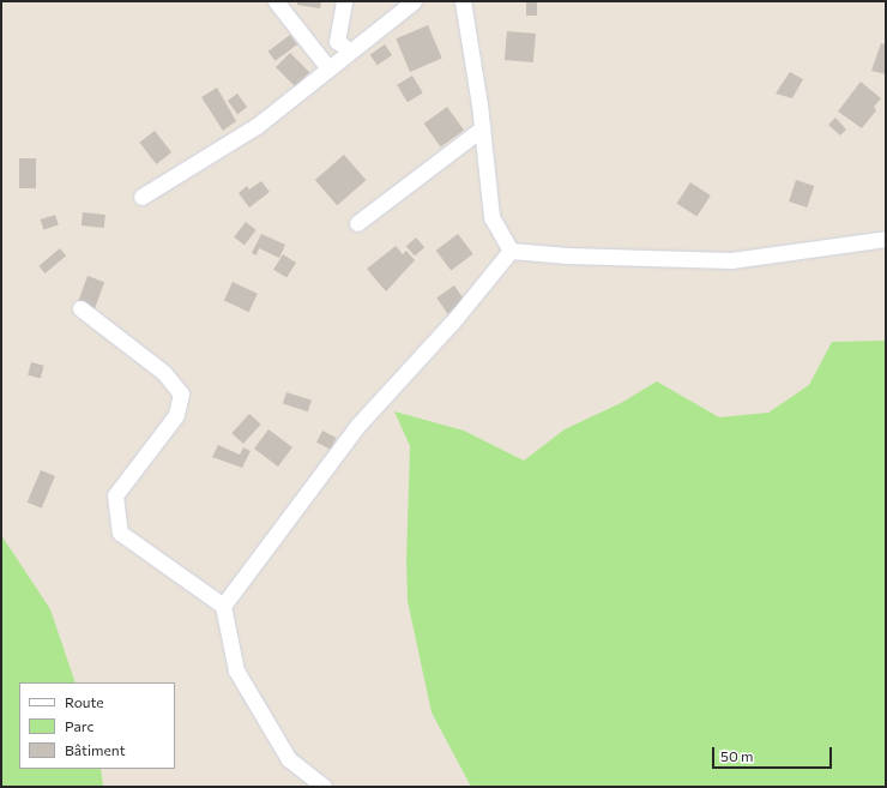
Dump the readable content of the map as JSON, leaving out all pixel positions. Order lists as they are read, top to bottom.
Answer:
{
  "legend": ["Route", "Parc", "Bâtiment"],
  "scale_bar": "50 m"
}
